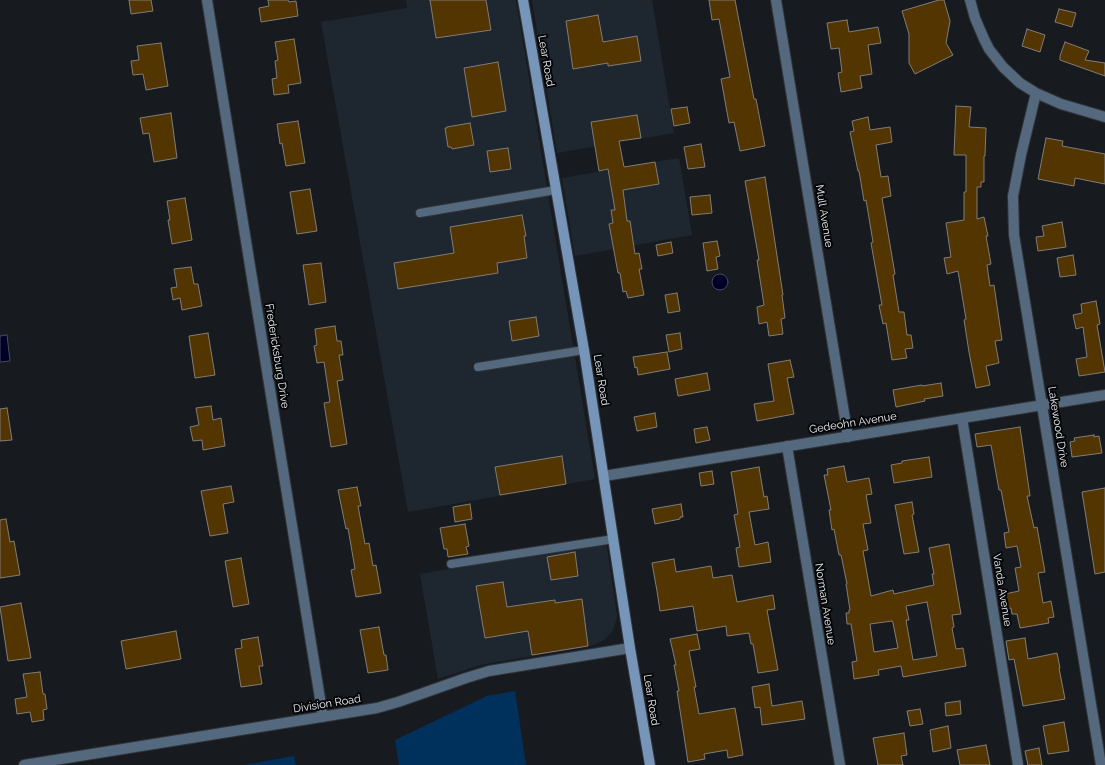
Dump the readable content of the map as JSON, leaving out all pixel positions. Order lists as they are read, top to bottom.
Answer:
{
  "streets": {
    "street": [
      "Lear Road",
      "Mull Avenue",
      "Fredericksburg Drive",
      "Gedeohn Avenue",
      "Lakewood Drive",
      "Vanda Avenue",
      "Norman Avenue",
      "Division Road"
    ]
  },
  "crossings": [
    ["Lear Road", "Gedeohn Avenue"],
    ["Lear Road", "Division Road"],
    ["Mull Avenue", "Gedeohn Avenue"],
    ["Fredericksburg Drive", "Division Road"],
    ["Gedeohn Avenue", "Lakewood Drive"],
    ["Gedeohn Avenue", "Vanda Avenue"],
    ["Gedeohn Avenue", "Norman Avenue"]
  ]
}
